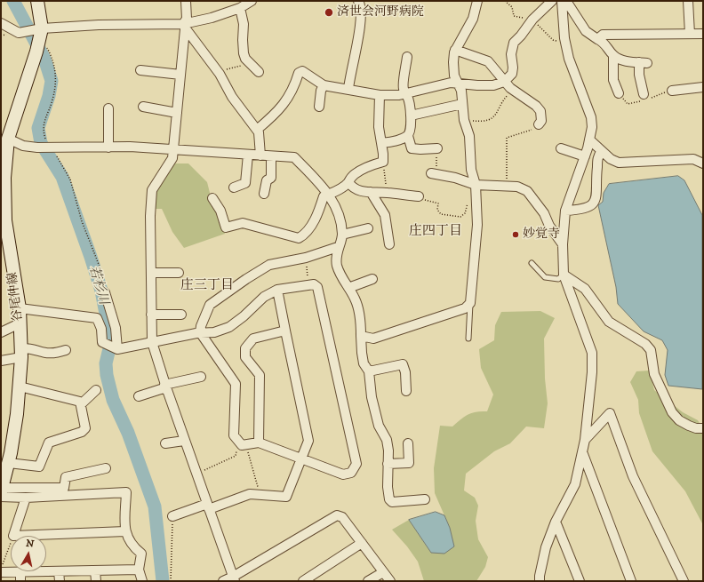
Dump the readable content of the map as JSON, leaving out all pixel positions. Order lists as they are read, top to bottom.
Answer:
{
  "streets": {
    "main road": ["谷尾仲線"]
  },
  "districts": ["庄四丁目", "庄三丁目"],
  "water": ["若杉川"],
  "places": ["済世会河野病院", "妙覚寺"],
  "north": "top"
}
